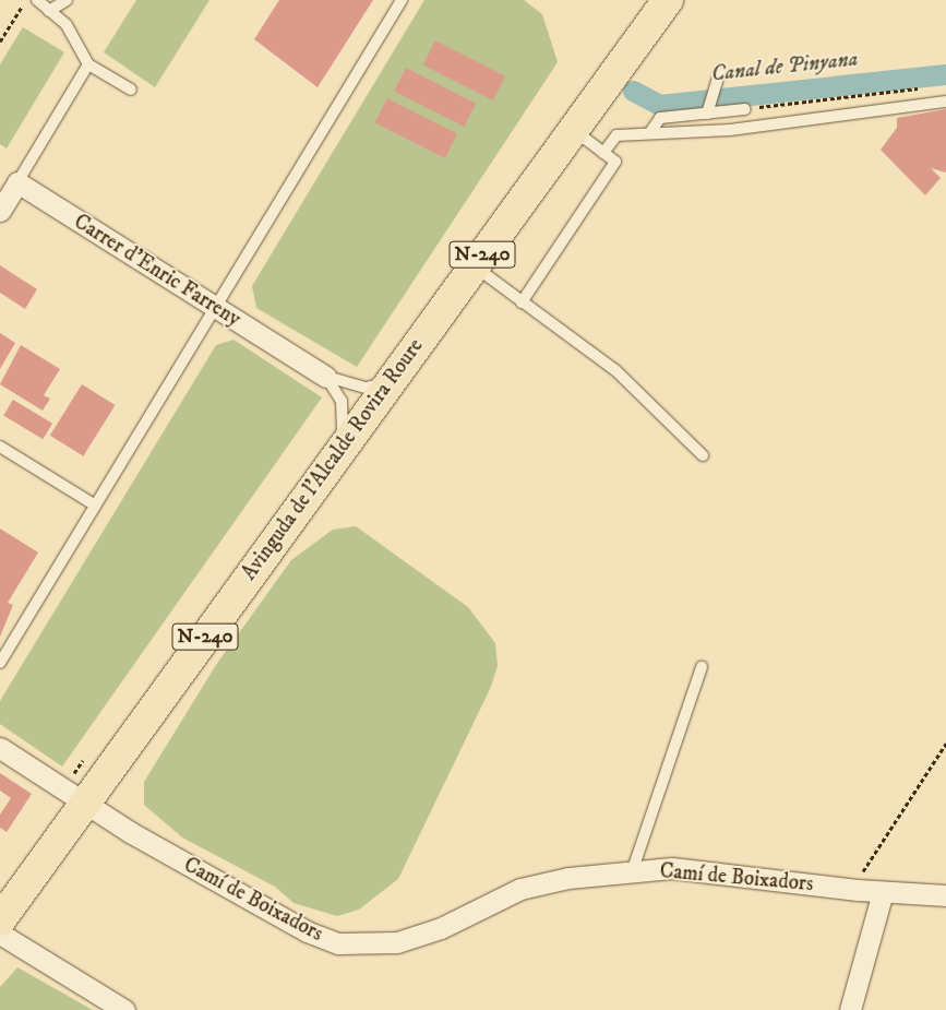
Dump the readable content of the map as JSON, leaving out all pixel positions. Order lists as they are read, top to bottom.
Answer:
{
  "streets": {
    "main road": ["N-240", "Avinguda de l'Alcalde Rovira Roure"],
    "street": ["Carrer d'Enric Farreny", "Camí de Boixadors"]
  },
  "crossings": [
    ["Avinguda de l'Alcalde Rovira Roure", "Camí de Boixadors"]
  ],
  "water": ["Canal de Pinyana"]
}
